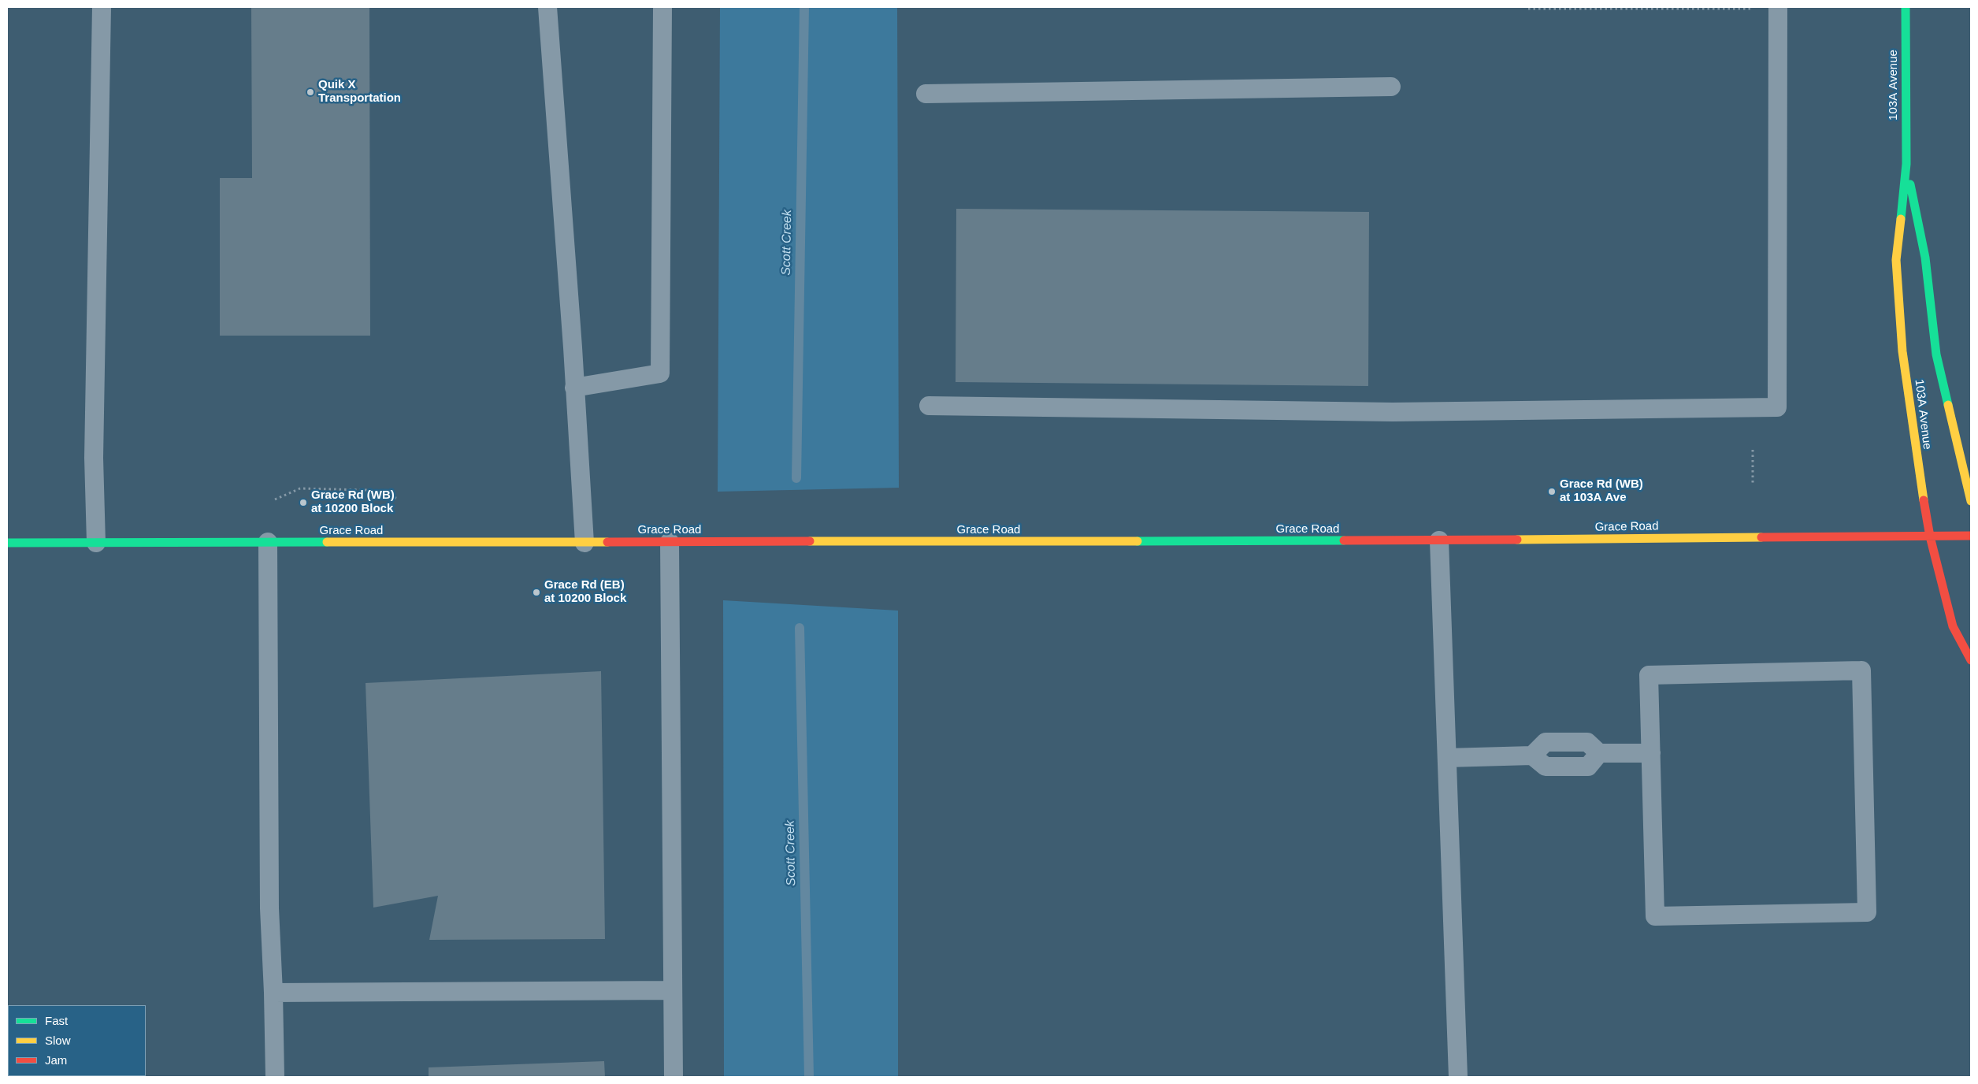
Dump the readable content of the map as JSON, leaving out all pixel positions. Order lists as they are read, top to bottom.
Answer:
{
  "streets": {
    "street": ["103A Avenue", "Grace Road"]
  },
  "crossings": [
    ["103A Avenue", "Grace Road"]
  ],
  "water": ["Scott Creek"],
  "places": [
    "Quik X Transportation",
    "Grace Rd (WB) at 103A Ave",
    "Grace Rd (WB) at 10200 Block",
    "Grace Rd (EB) at 10200 Block"
  ],
  "legend": ["Fast", "Slow", "Jam"]
}
